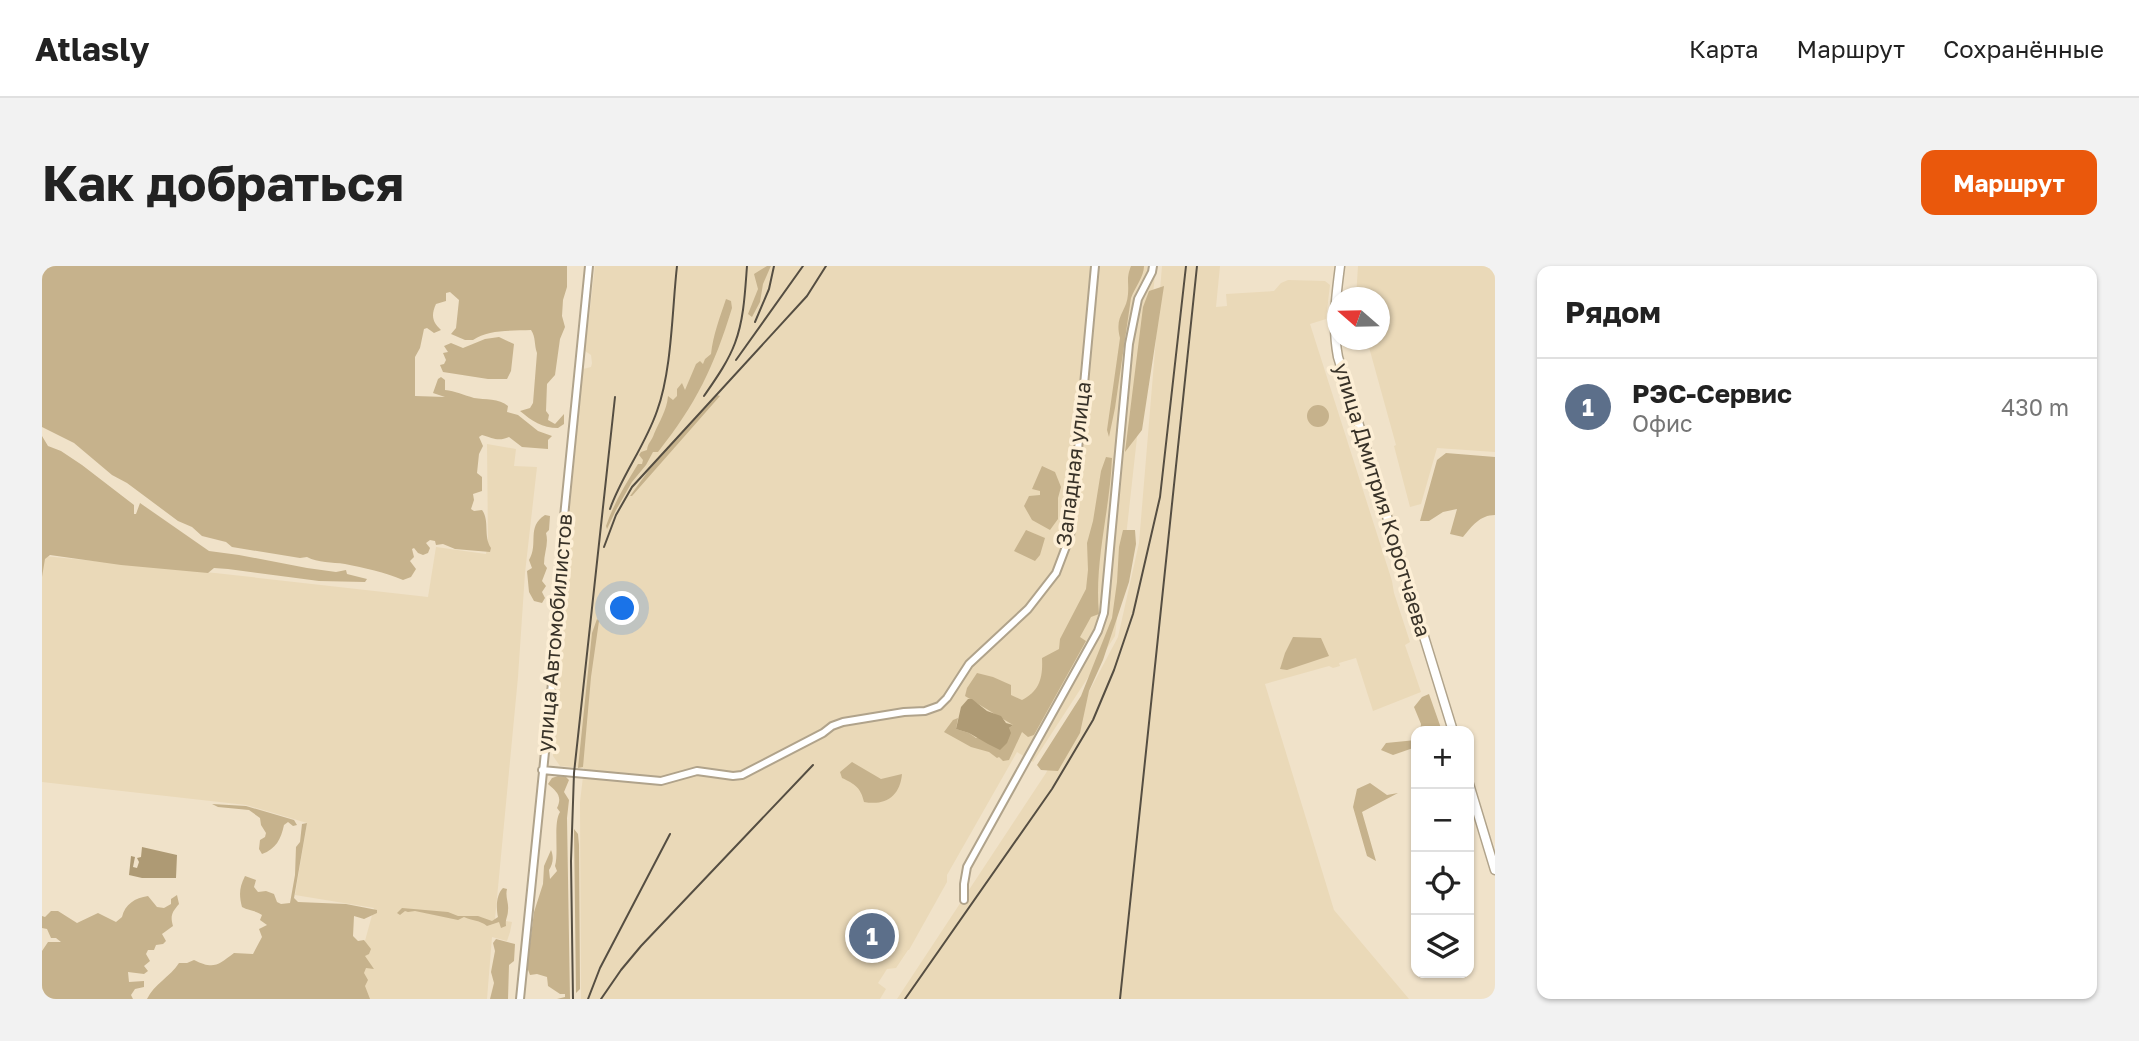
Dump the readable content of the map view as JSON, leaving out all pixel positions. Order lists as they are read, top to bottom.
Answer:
{
  "streets": {
    "street": ["Западная улица", "улица Дмитрия Коротчаева", "улица Автомобилистов"]
  },
  "crossings": [
    ["Западная улица", "улица Автомобилистов"]
  ],
  "north": "left",
  "page": {
    "header": "Atlasly",
    "nav": ["Карта", "Маршрут", "Сохранённые"],
    "buttons": "Маршрут",
    "title": "Как добраться",
    "heading": "Рядом",
    "list": [
      {
        "mark": "1",
        "name": "РЭС-Сервис",
        "note": "Офис",
        "value": "430 m"
      }
    ],
    "map_buttons": ["+", "−"],
    "pins": "1"
  }
}
